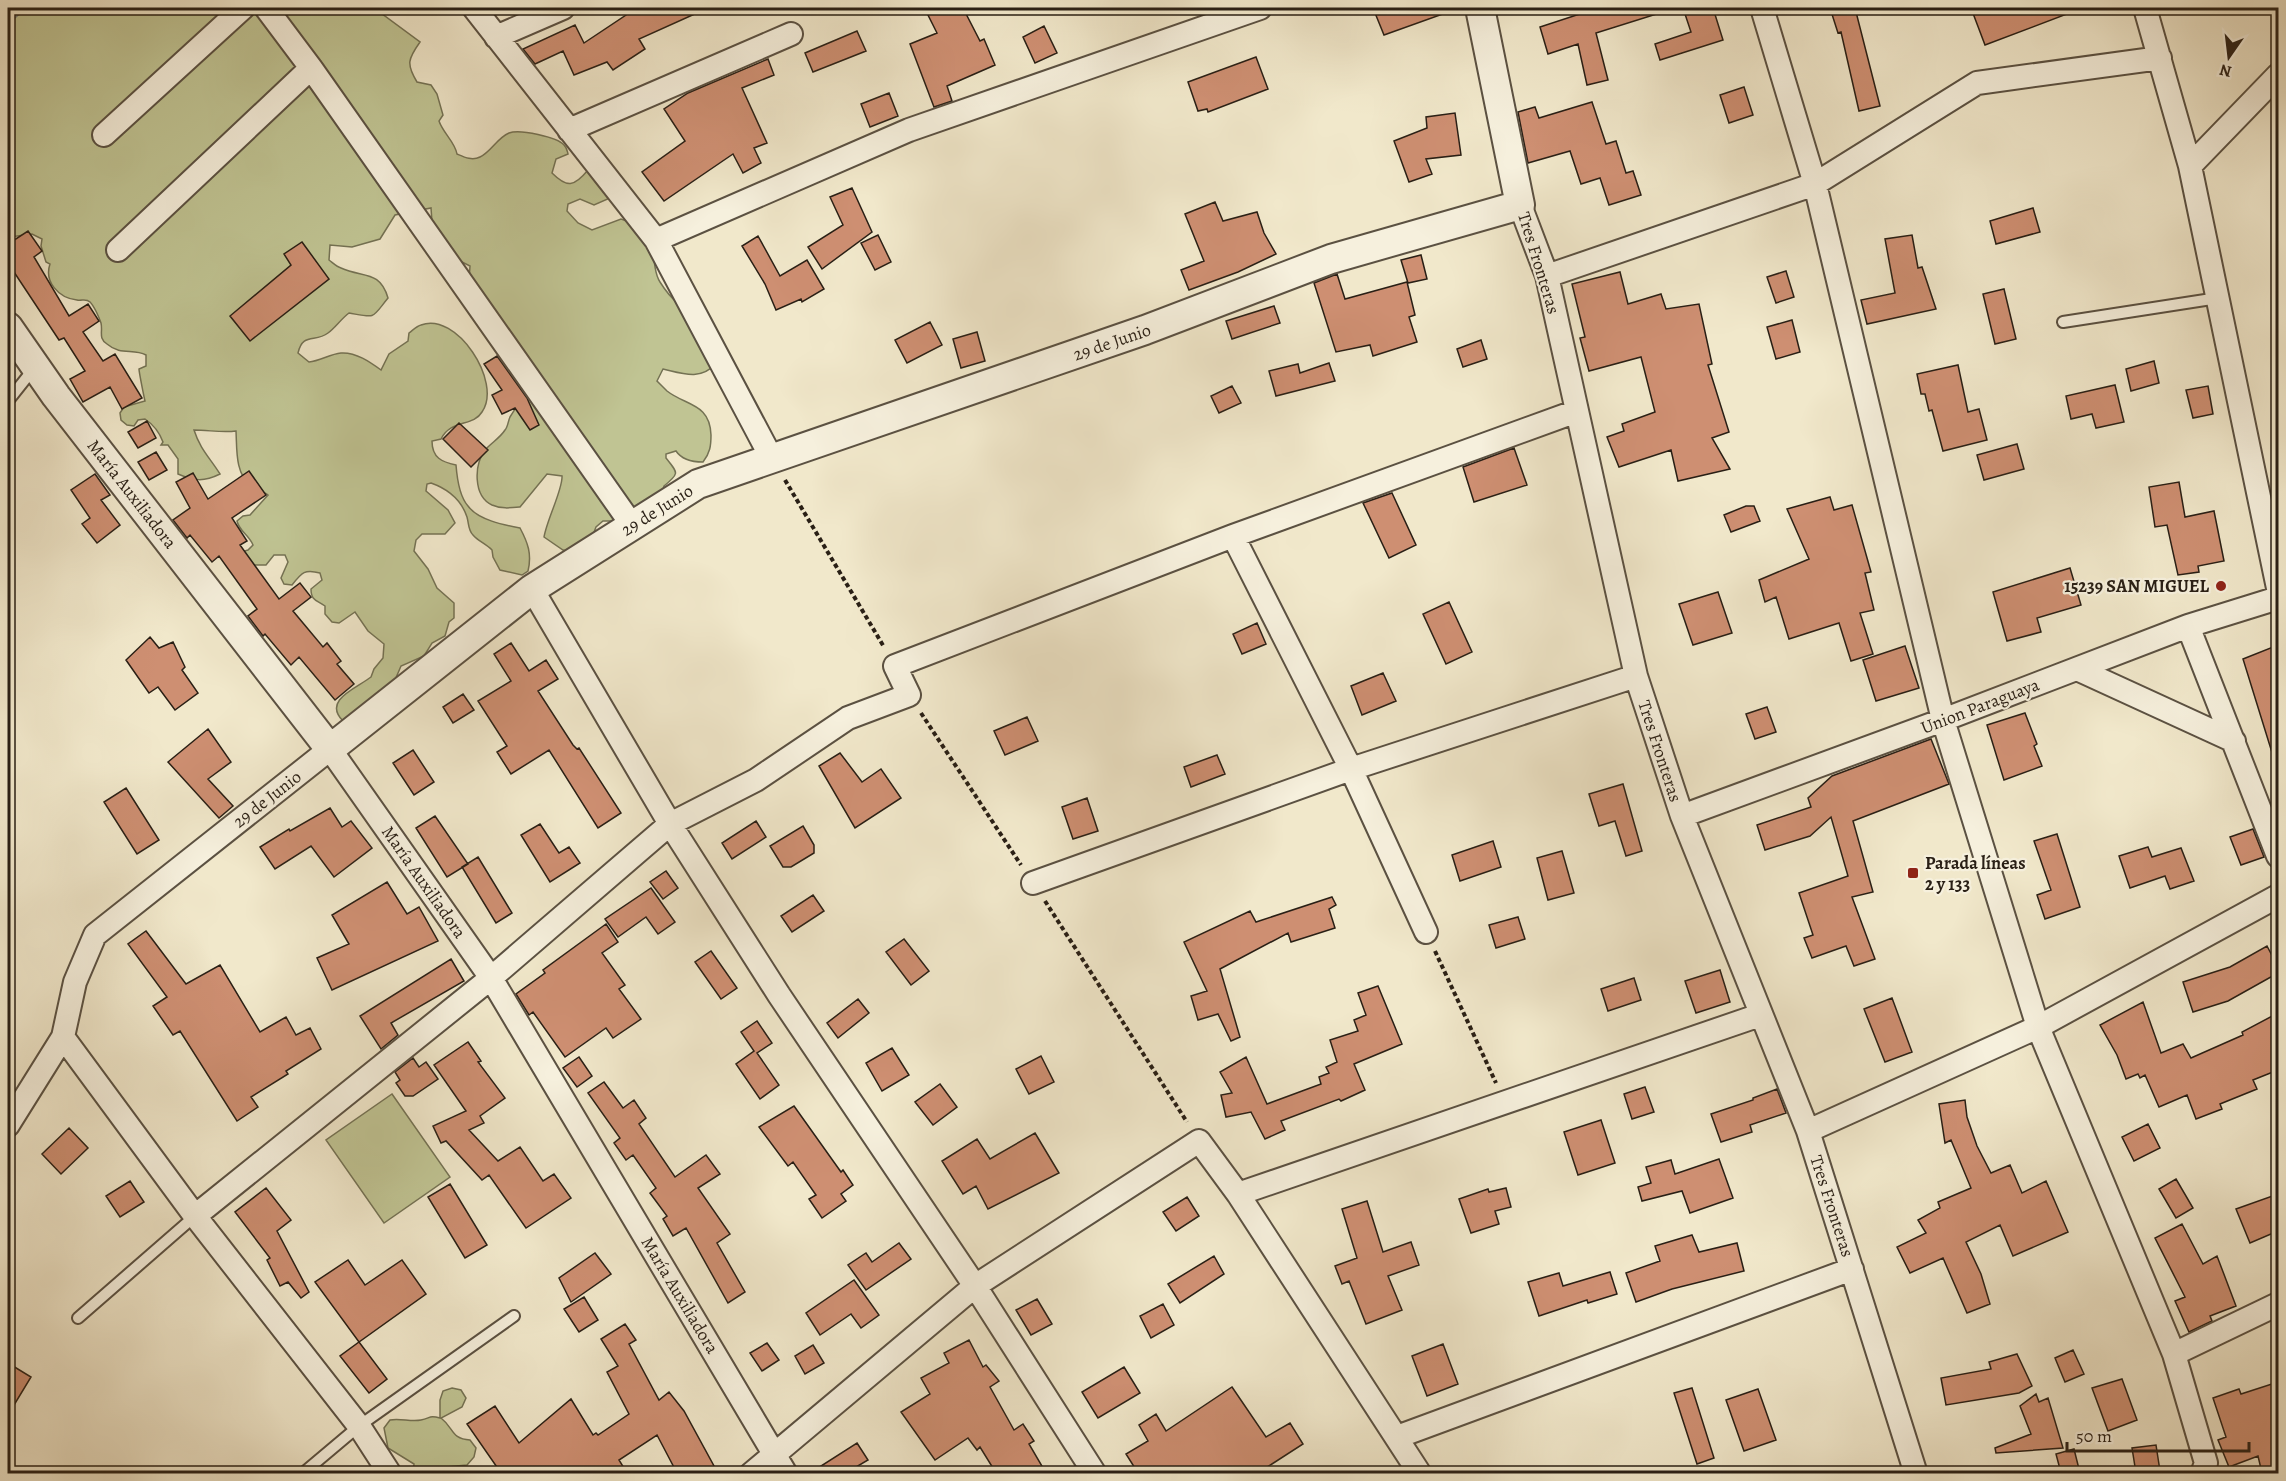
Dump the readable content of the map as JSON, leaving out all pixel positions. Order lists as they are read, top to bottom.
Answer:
{
  "streets": {
    "street": [
      "Tres Fronteras",
      "29 de Junio",
      "María Auxiliadora",
      "Union Paraguaya"
    ]
  },
  "crossings": [
    ["Tres Fronteras", "29 de Junio"],
    ["Tres Fronteras", "Union Paraguaya"],
    ["29 de Junio", "María Auxiliadora"]
  ],
  "places": {
    "other": ["15239 SAN MIGUEL"],
    "transit": ["Parada líneas 2 y 133"]
  },
  "scale_bar": "50 m",
  "north": "bottom"
}
